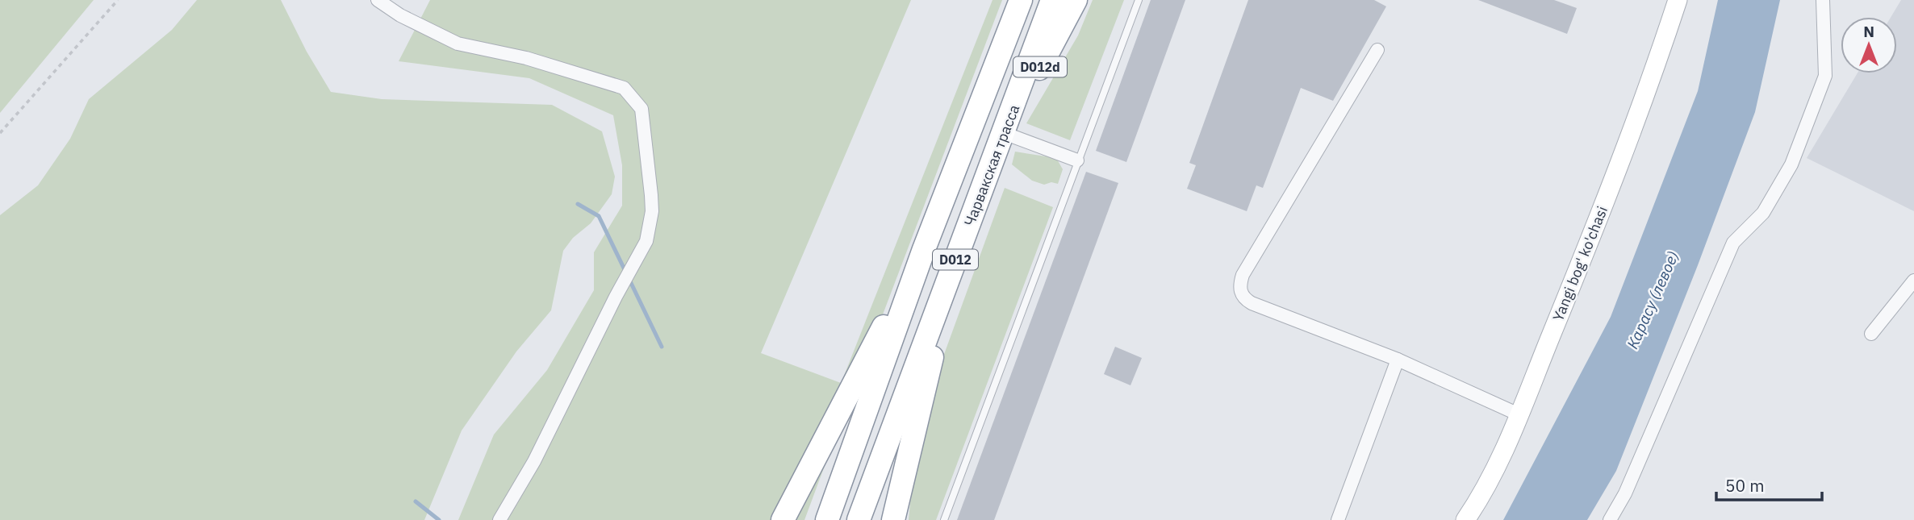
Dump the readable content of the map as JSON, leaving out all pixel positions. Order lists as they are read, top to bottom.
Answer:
{
  "streets": {
    "highway": ["D012d", "Чарвакская трасса", "D012"],
    "main road": ["Yangi bog' ko'chasi"]
  },
  "crossings": [
    ["D012d", "Чарвакская трасса"]
  ],
  "water": ["Карасу (левое)"],
  "scale_bar": "50 m",
  "north": "top"
}
